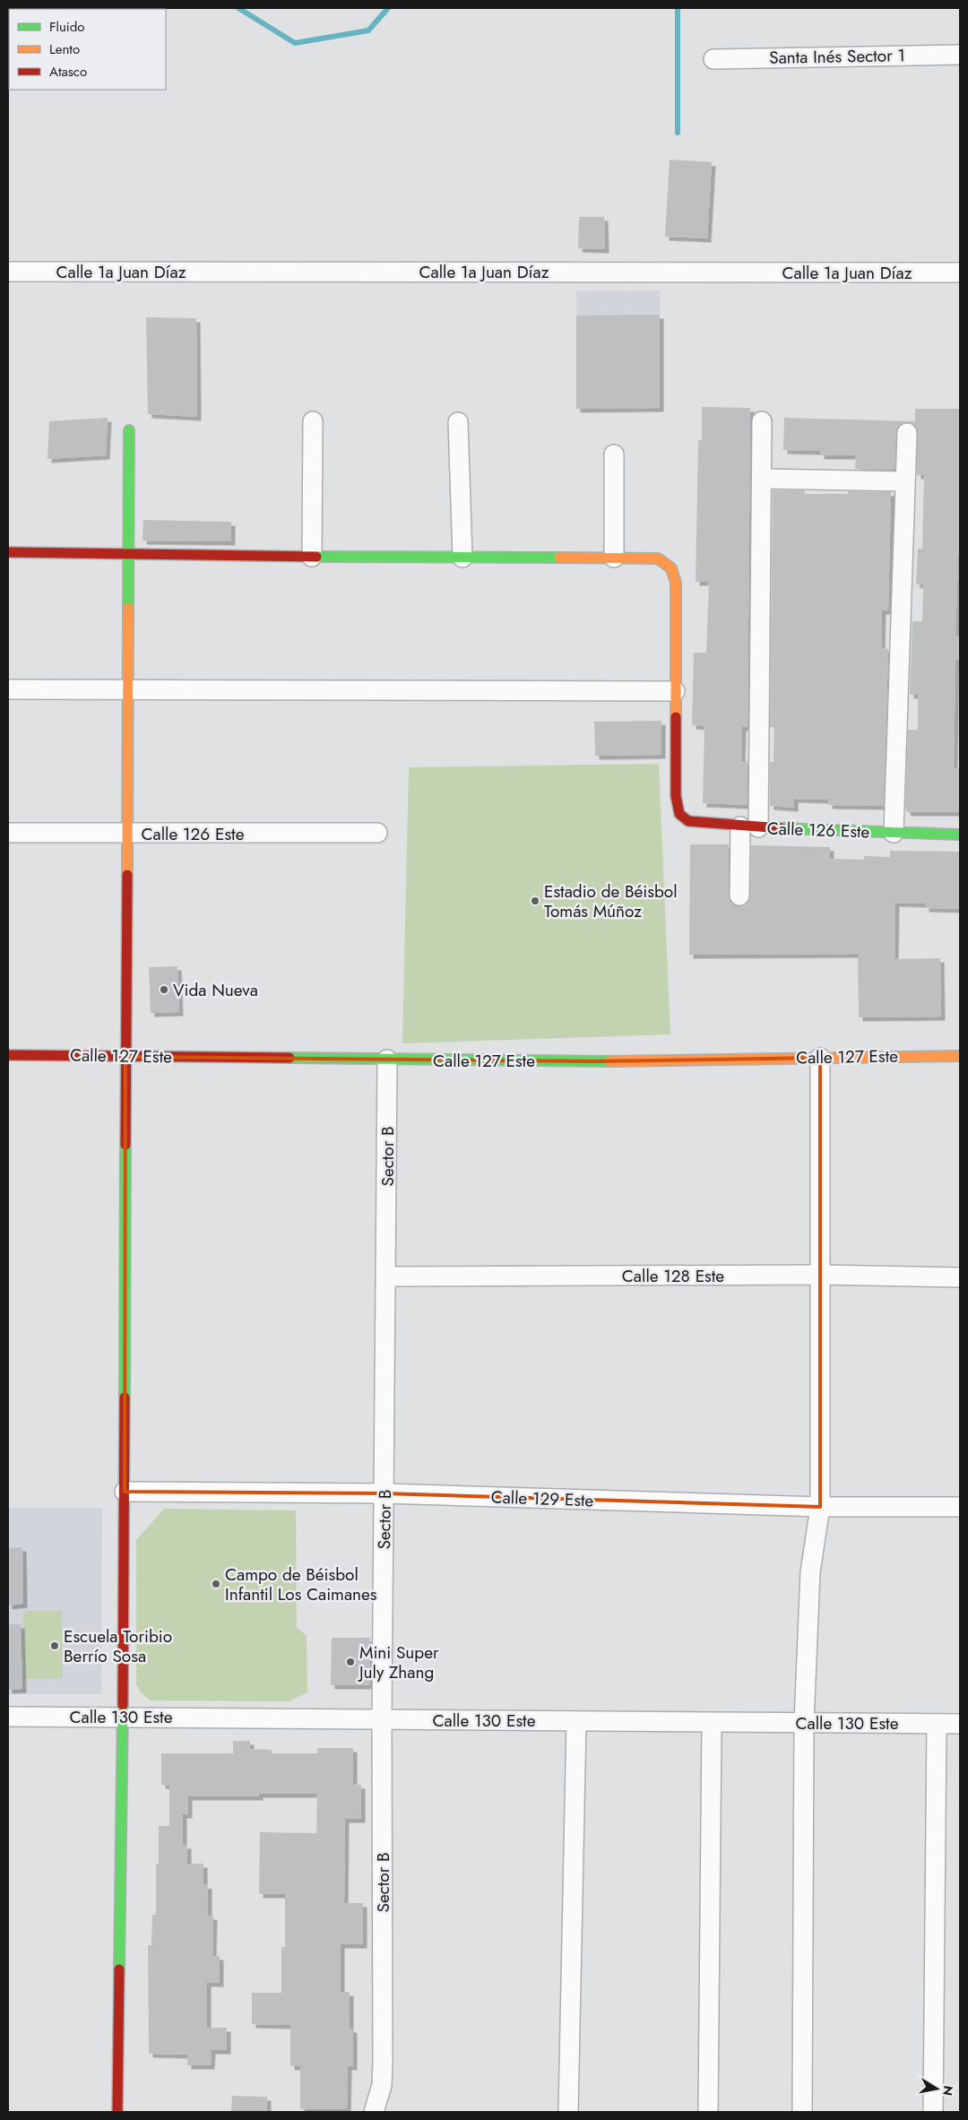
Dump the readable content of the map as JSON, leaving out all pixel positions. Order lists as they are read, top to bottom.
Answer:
{
  "streets": {
    "street": [
      "Santa Inés Sector 1",
      "Calle 1a Juan Díaz",
      "Calle 126 Este",
      "Calle 127 Este",
      "Sector B",
      "Calle 128 Este",
      "Calle 129 Este",
      "Calle 130 Este"
    ]
  },
  "crossings": [
    ["Calle 127 Este", "Sector B"],
    ["Sector B", "Calle 128 Este"],
    ["Sector B", "Calle 129 Este"],
    ["Sector B", "Calle 130 Este"]
  ],
  "places": [
    "Estadio de Béisbol Tomás Múñoz",
    "Vida Nueva",
    "Campo de Béisbol Infantil Los Caimanes",
    "Escuela Toribio Berrío Sosa",
    "Mini Super July Zhang"
  ],
  "legend": ["Fluido", "Lento", "Atasco"],
  "north": "right"
}
